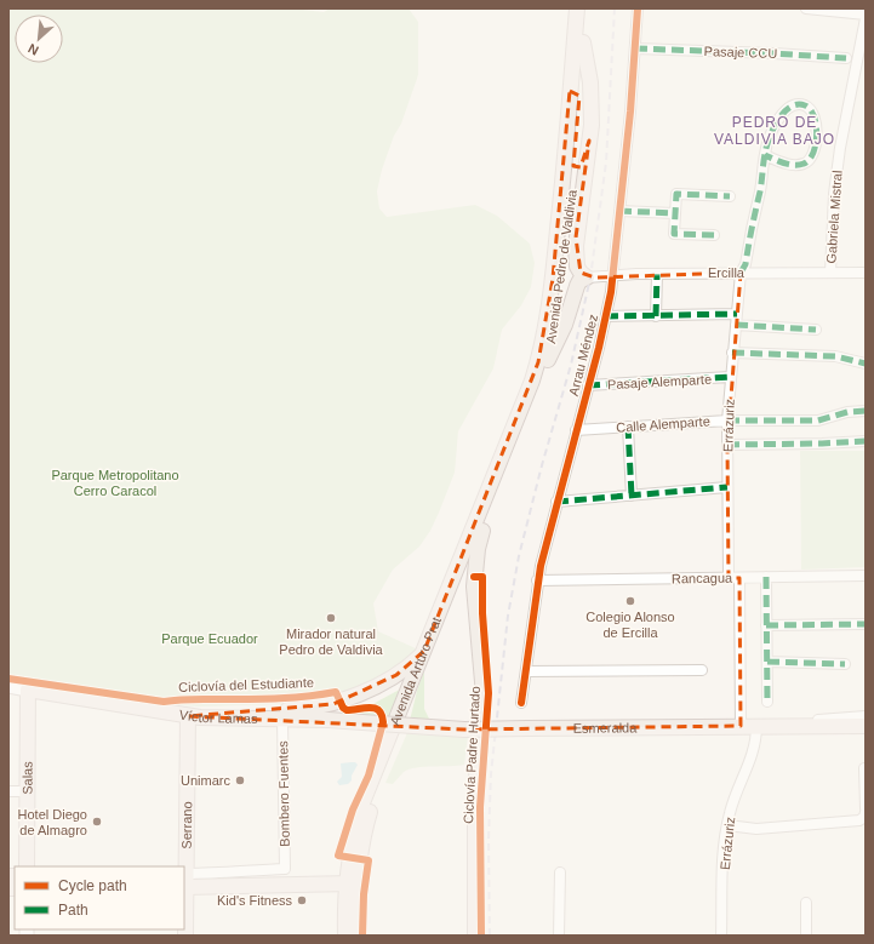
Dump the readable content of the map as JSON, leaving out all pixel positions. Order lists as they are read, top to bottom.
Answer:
{
  "streets": {
    "main road": [
      "Avenida Pedro de Valdivia",
      "Avenida Arturo Prat",
      "Víctor Lamas",
      "Esmeralda",
      "Salas",
      "Serrano"
    ],
    "street": [
      "Pasaje CCU",
      "Gabriela Mistral",
      "Ercilla",
      "Arrau Méndez",
      "Pasaje Alemparte",
      "Calle Alemparte",
      "Errázuriz",
      "Rancagua",
      "Bombero Fuentes"
    ],
    "cycle path": ["Ciclovía del Estudiante", "Ciclovía Padre Hurtado"]
  },
  "crossings": [
    ["Pasaje CCU", "Arrau Méndez"],
    ["Gabriela Mistral", "Ercilla"],
    ["Avenida Pedro de Valdivia", "Avenida Arturo Prat"],
    ["Ercilla", "Arrau Méndez"],
    ["Ercilla", "Errázuriz"],
    ["Arrau Méndez", "Pasaje Alemparte"],
    ["Arrau Méndez", "Calle Alemparte"],
    ["Arrau Méndez", "Rancagua"],
    ["Pasaje Alemparte", "Errázuriz"],
    ["Calle Alemparte", "Errázuriz"],
    ["Errázuriz", "Rancagua"],
    ["Errázuriz", "Esmeralda"],
    ["Víctor Lamas", "Esmeralda"],
    ["Víctor Lamas", "Salas"],
    ["Víctor Lamas", "Bombero Fuentes"],
    ["Víctor Lamas", "Serrano"],
    ["Bombero Fuentes", "Serrano"]
  ],
  "districts": ["PEDRO DE VALDIVIA BAJO"],
  "parks": ["Parque Metropolitano Cerro Caracol", "Parque Ecuador"],
  "places": [
    "Colegio Alonso de Ercilla",
    "Mirador natural Pedro de Valdivia",
    "Unimarc",
    "Hotel Diego de Almagro",
    "Kid's Fitness"
  ],
  "legend": ["Cycle path", "Path"],
  "north": "bottom left"
}
